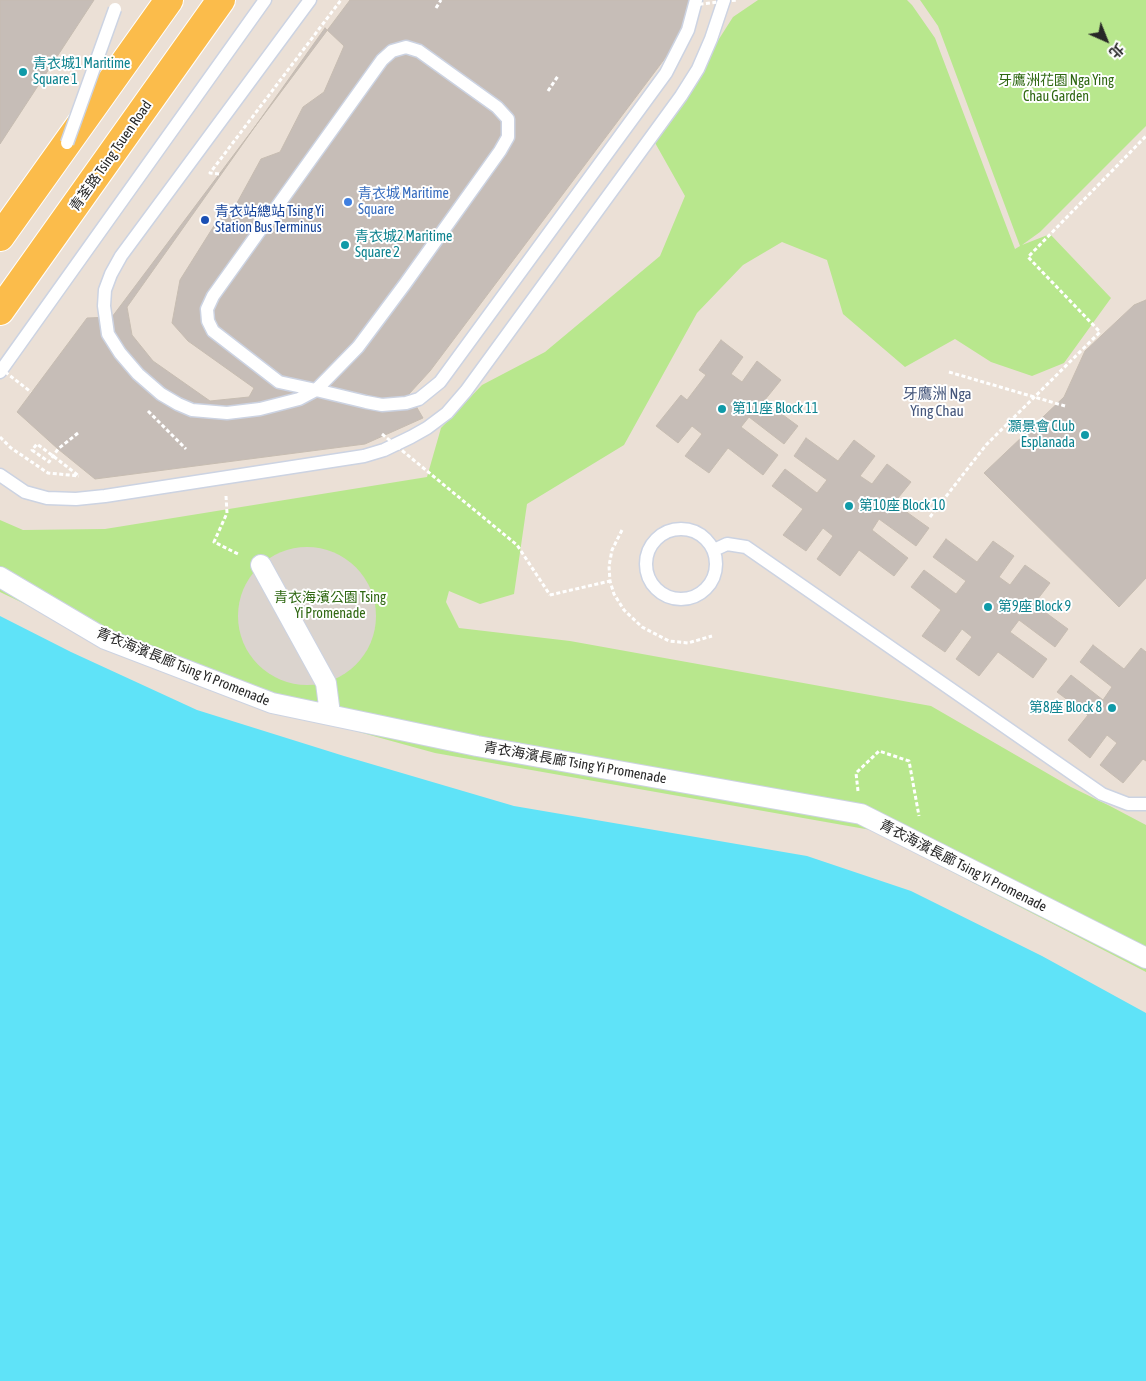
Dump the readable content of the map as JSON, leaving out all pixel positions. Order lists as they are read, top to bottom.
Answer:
{
  "streets": {
    "main road": ["青荃路 Tsing Tsuen Road"],
    "street": ["青衣海濱長廊 Tsing Yi Promenade"]
  },
  "districts": ["牙鷹洲 Nga Ying Chau"],
  "parks": ["牙鷹洲花園 Nga Ying Chau Garden", "青衣海濱公園 Tsing Yi Promenade"],
  "places": [
    "青衣城1 Maritime Square 1",
    "青衣城 Maritime Square",
    "青衣站總站 Tsing Yi Station Bus Terminus",
    "青衣城2 Maritime Square 2",
    "第11座 Block 11",
    "灝景會 Club Esplanada",
    "第10座 Block 10",
    "第9座 Block 9",
    "第8座 Block 8"
  ],
  "north": "bottom right"
}
